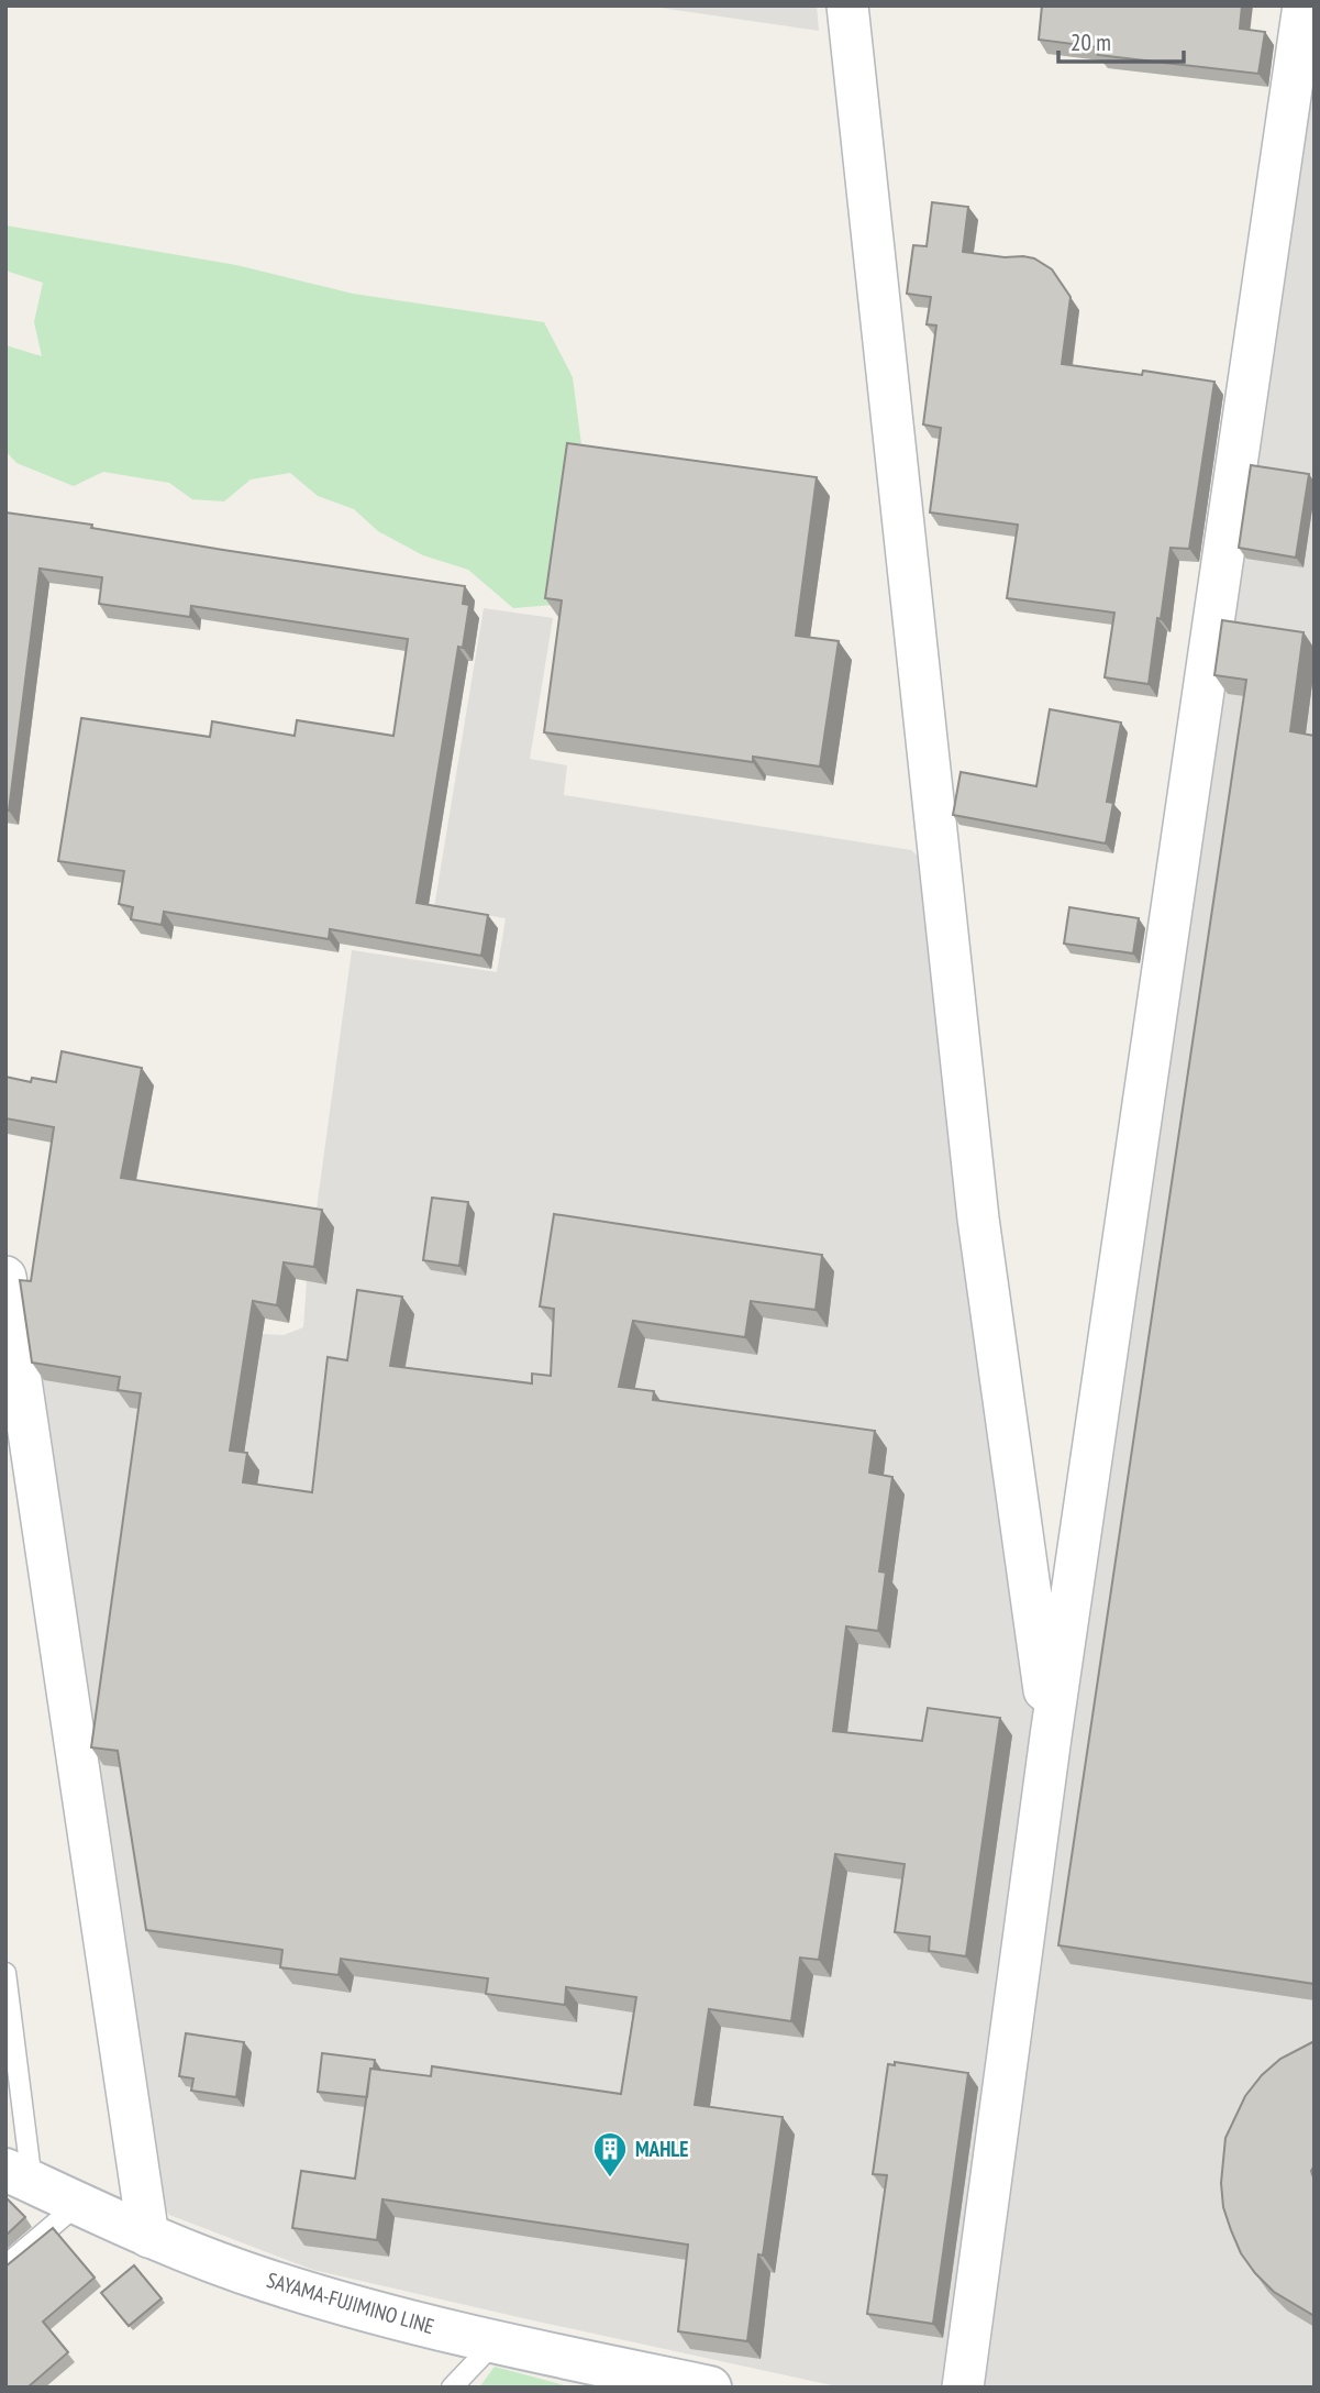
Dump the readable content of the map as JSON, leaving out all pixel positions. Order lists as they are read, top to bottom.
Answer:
{
  "streets": {
    "main road": ["SAYAMA-FUJIMINO LINE"]
  },
  "places": {
    "building": ["MAHLE"]
  },
  "scale_bar": "20 m"
}
